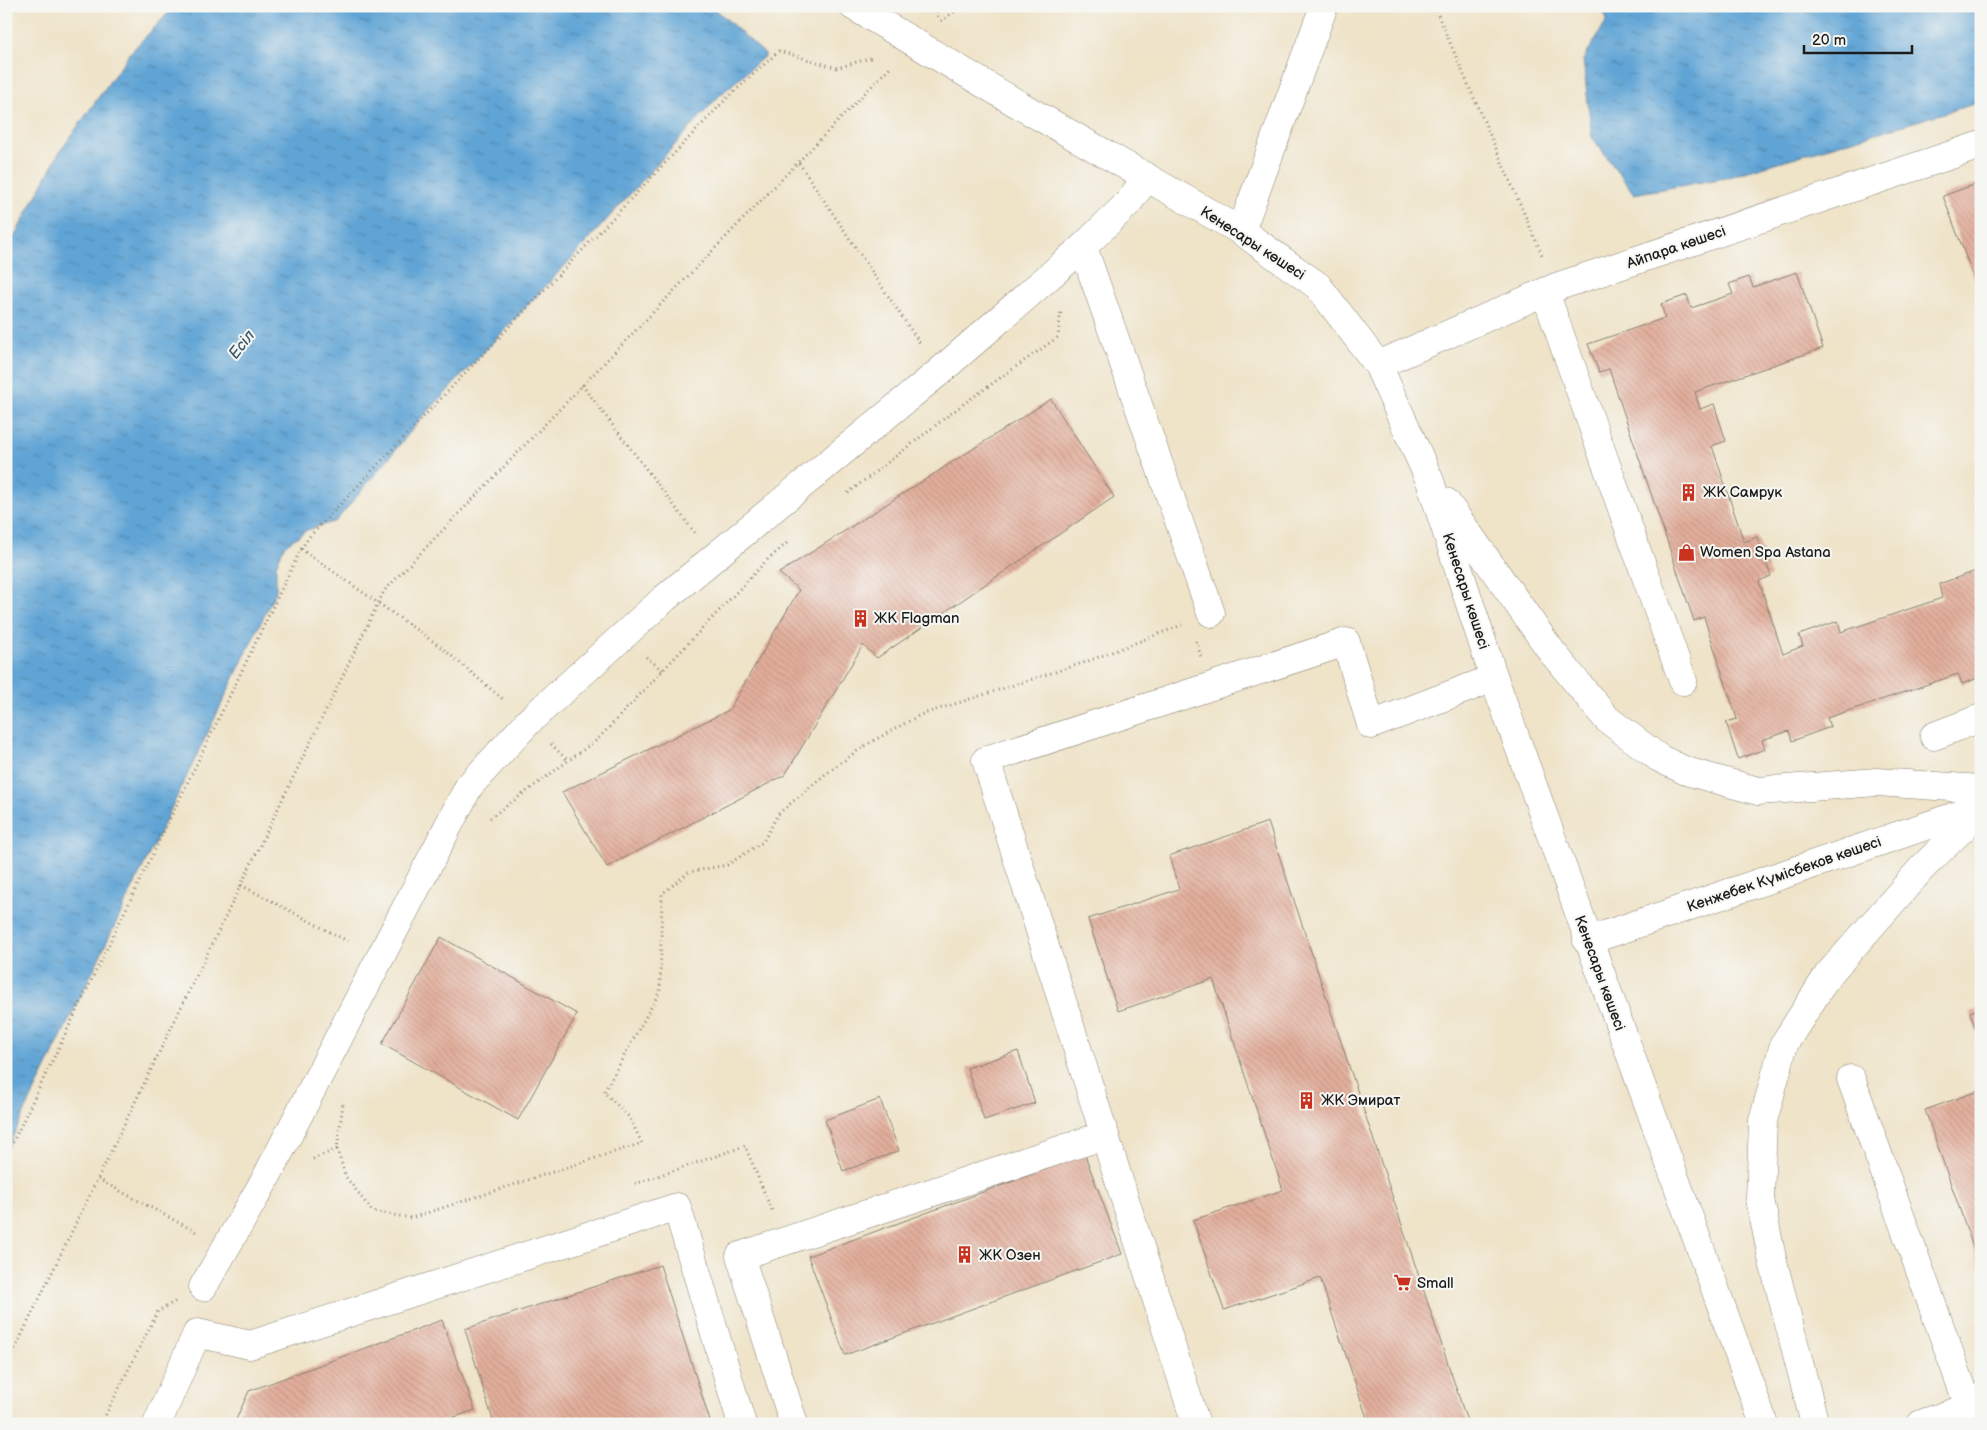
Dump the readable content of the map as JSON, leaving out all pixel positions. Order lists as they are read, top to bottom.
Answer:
{
  "streets": {
    "street": ["Кенесары көшесі", "Айпара көшесі", "Кенжебек Күмісбеков көшесі"]
  },
  "crossings": [
    ["Кенесары көшесі", "Айпара көшесі"],
    ["Кенесары көшесі", "Кенжебек Күмісбеков көшесі"]
  ],
  "water": ["Есіл"],
  "places": {
    "building": [
      "ЖК Самрук",
      "ЖК Flagman",
      "ЖК Эмират",
      "ЖК Озен"
    ],
    "shop": ["Women Spa Astana"],
    "supermarket": ["Small"]
  },
  "scale_bar": "20 m"
}
